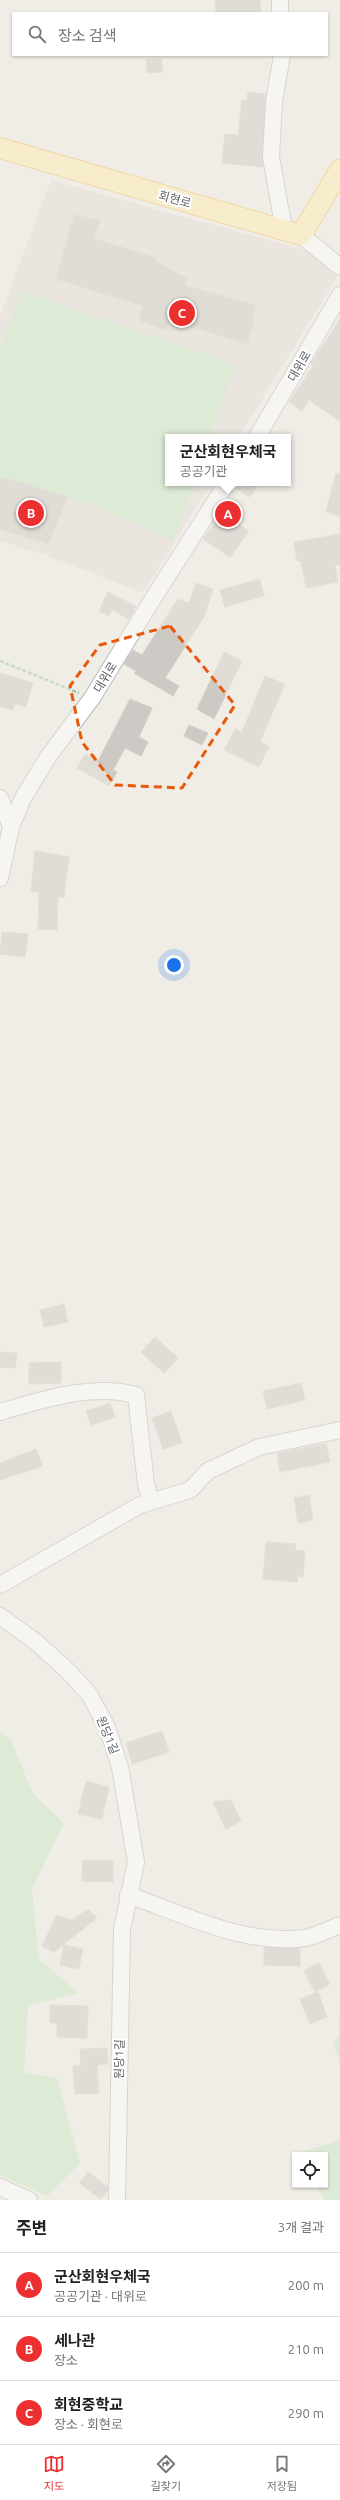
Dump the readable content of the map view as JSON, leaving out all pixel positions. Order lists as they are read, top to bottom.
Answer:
{
  "streets": {
    "main road": ["회현로"],
    "street": ["대위로", "원당1길"]
  },
  "page": {
    "search": "장소 검색",
    "pins": ["C", "B", "A"],
    "popup": ["군산회현우체국", "공공기관"],
    "heading": ["주변", "3개 결과"],
    "list": [
      {
        "mark": "A",
        "name": "군산회현우체국",
        "note": "공공기관 · 대위로",
        "value": "200 m"
      },
      {
        "mark": "B",
        "name": "세나관",
        "note": "장소",
        "value": "210 m"
      },
      {
        "mark": "C",
        "name": "회현중학교",
        "note": "장소 · 회현로",
        "value": "290 m"
      }
    ],
    "nav": ["지도", "길찾기", "저장됨"]
  }
}
